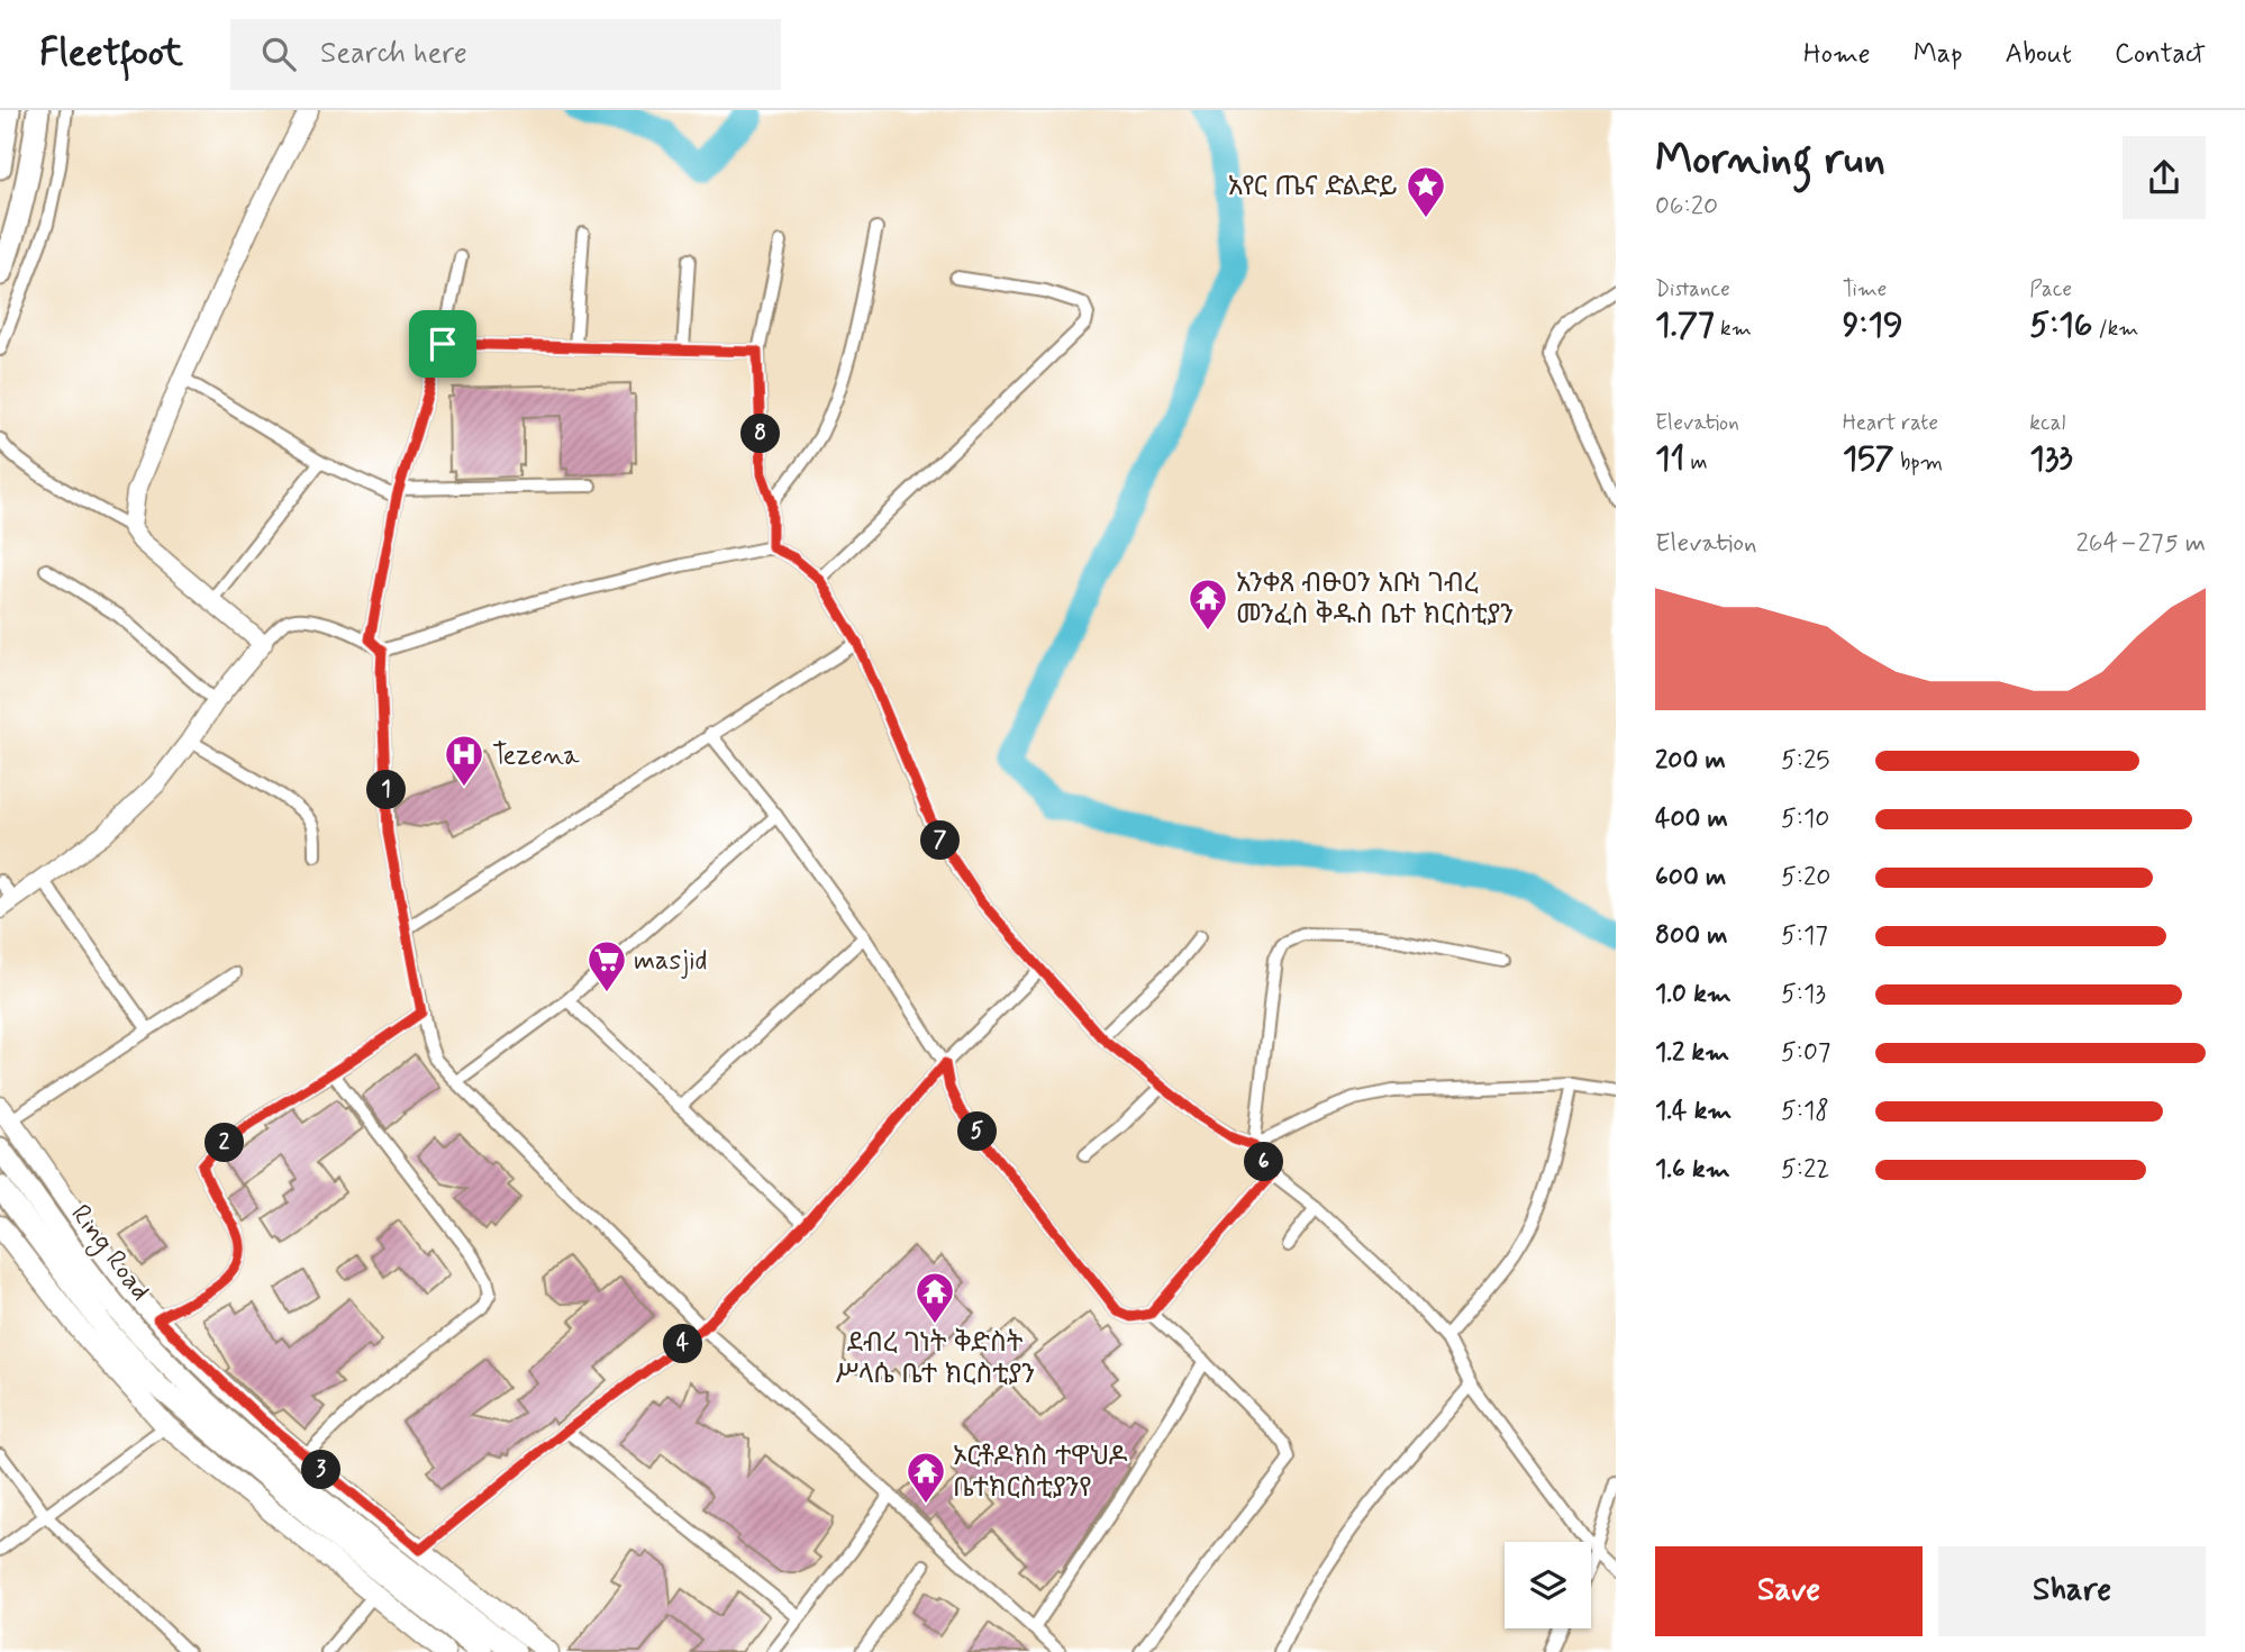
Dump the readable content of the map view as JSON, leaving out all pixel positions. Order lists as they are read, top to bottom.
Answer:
{
  "streets": {
    "highway": ["Ring Road"]
  },
  "places": {
    "place": ["አየር ጤና ድልድይ"],
    "temple": ["አንቀጸ ብፁዐን አቡነ ገብረ መንፈስ ቅዱስ ቤተ ክርስቲያን", "ደብረ ገነት ቅድስት ሥላሴ ቤተ ክርስቲያን", "ኦርቶዶክስ ተዋህዶ ቤተክርስቲያንየ"],
    "hospital": ["Tezena"],
    "supermarket": ["masjid"]
  },
  "page": {
    "header": "Fleetfoot",
    "search": "Search here",
    "nav": [
      "Home",
      "Map",
      "About",
      "Contact"
    ],
    "heading": ["Morning run", "06:20"],
    "stats": [
      ["Distance", "1.77 km"],
      ["Time", "9:19"],
      ["Pace", "5:16 /km"],
      ["Elevation", "11 m"],
      ["Heart rate", "157 bpm"],
      ["kcal", "133"]
    ],
    "pins": [
      "8",
      "1",
      "7",
      "5",
      "2",
      "6",
      "4",
      "3"
    ],
    "chart": ["Elevation", "264–275 m"],
    "list": [
      {
        "name": "200 m",
        "note": "5:25"
      },
      {
        "name": "400 m",
        "note": "5:10"
      },
      {
        "name": "600 m",
        "note": "5:20"
      },
      {
        "name": "800 m",
        "note": "5:17"
      },
      {
        "name": "1.0 km",
        "note": "5:13"
      },
      {
        "name": "1.2 km",
        "note": "5:07"
      },
      {
        "name": "1.4 km",
        "note": "5:18"
      },
      {
        "name": "1.6 km",
        "note": "5:22"
      }
    ],
    "buttons": ["Save", "Share"]
  }
}
